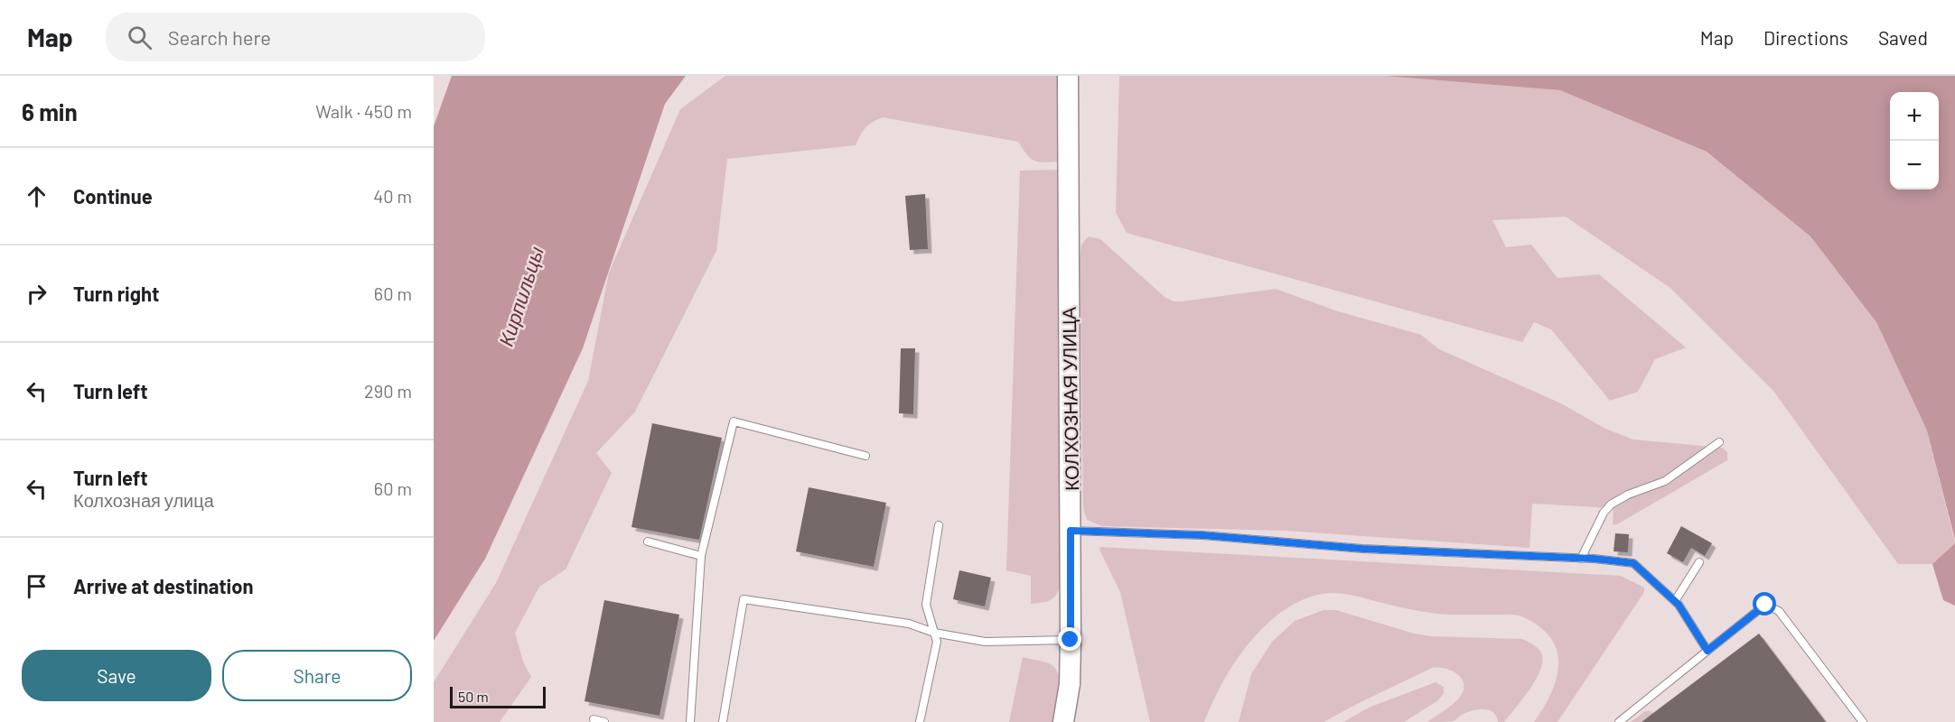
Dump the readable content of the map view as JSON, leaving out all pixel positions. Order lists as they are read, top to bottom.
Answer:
{
  "streets": {
    "main road": ["КОЛХОЗНАЯ УЛИЦА"]
  },
  "water": ["Кирпильцы"],
  "scale_bar": "50 m",
  "page": {
    "header": "Map",
    "search": "Search here",
    "nav": ["Map", "Directions", "Saved"],
    "heading": ["6 min", "Walk · 450 m"],
    "map_buttons": ["+", "−"],
    "list": [
      ["Continue", "40 m"],
      ["Turn right", "60 m"],
      ["Turn left", "290 m"],
      ["Turn left", "Колхозная улица", "60 m"],
      "Arrive at destination"
    ],
    "buttons": ["Save", "Share"],
    "scale": "50 m"
  }
}
